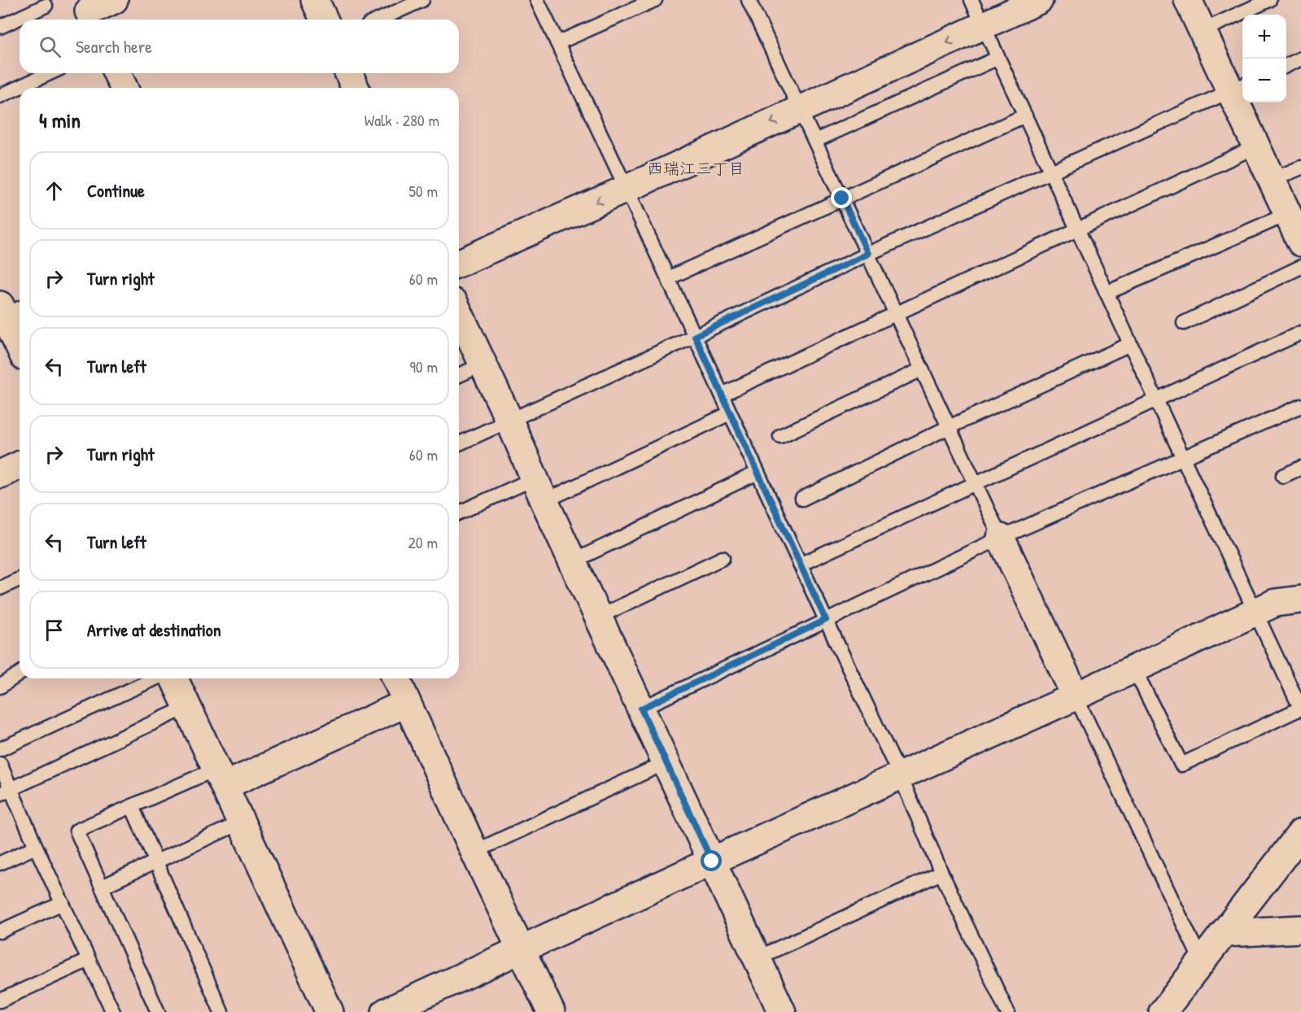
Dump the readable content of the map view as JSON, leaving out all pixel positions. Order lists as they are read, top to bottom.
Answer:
{
  "districts": ["西瑞江三丁目"],
  "page": {
    "map_buttons": ["+", "−"],
    "search": "Search here",
    "heading": ["4 min", "Walk · 280 m"],
    "list": [
      ["Continue", "50 m"],
      ["Turn right", "60 m"],
      ["Turn left", "90 m"],
      ["Turn right", "60 m"],
      ["Turn left", "20 m"],
      "Arrive at destination"
    ]
  }
}
